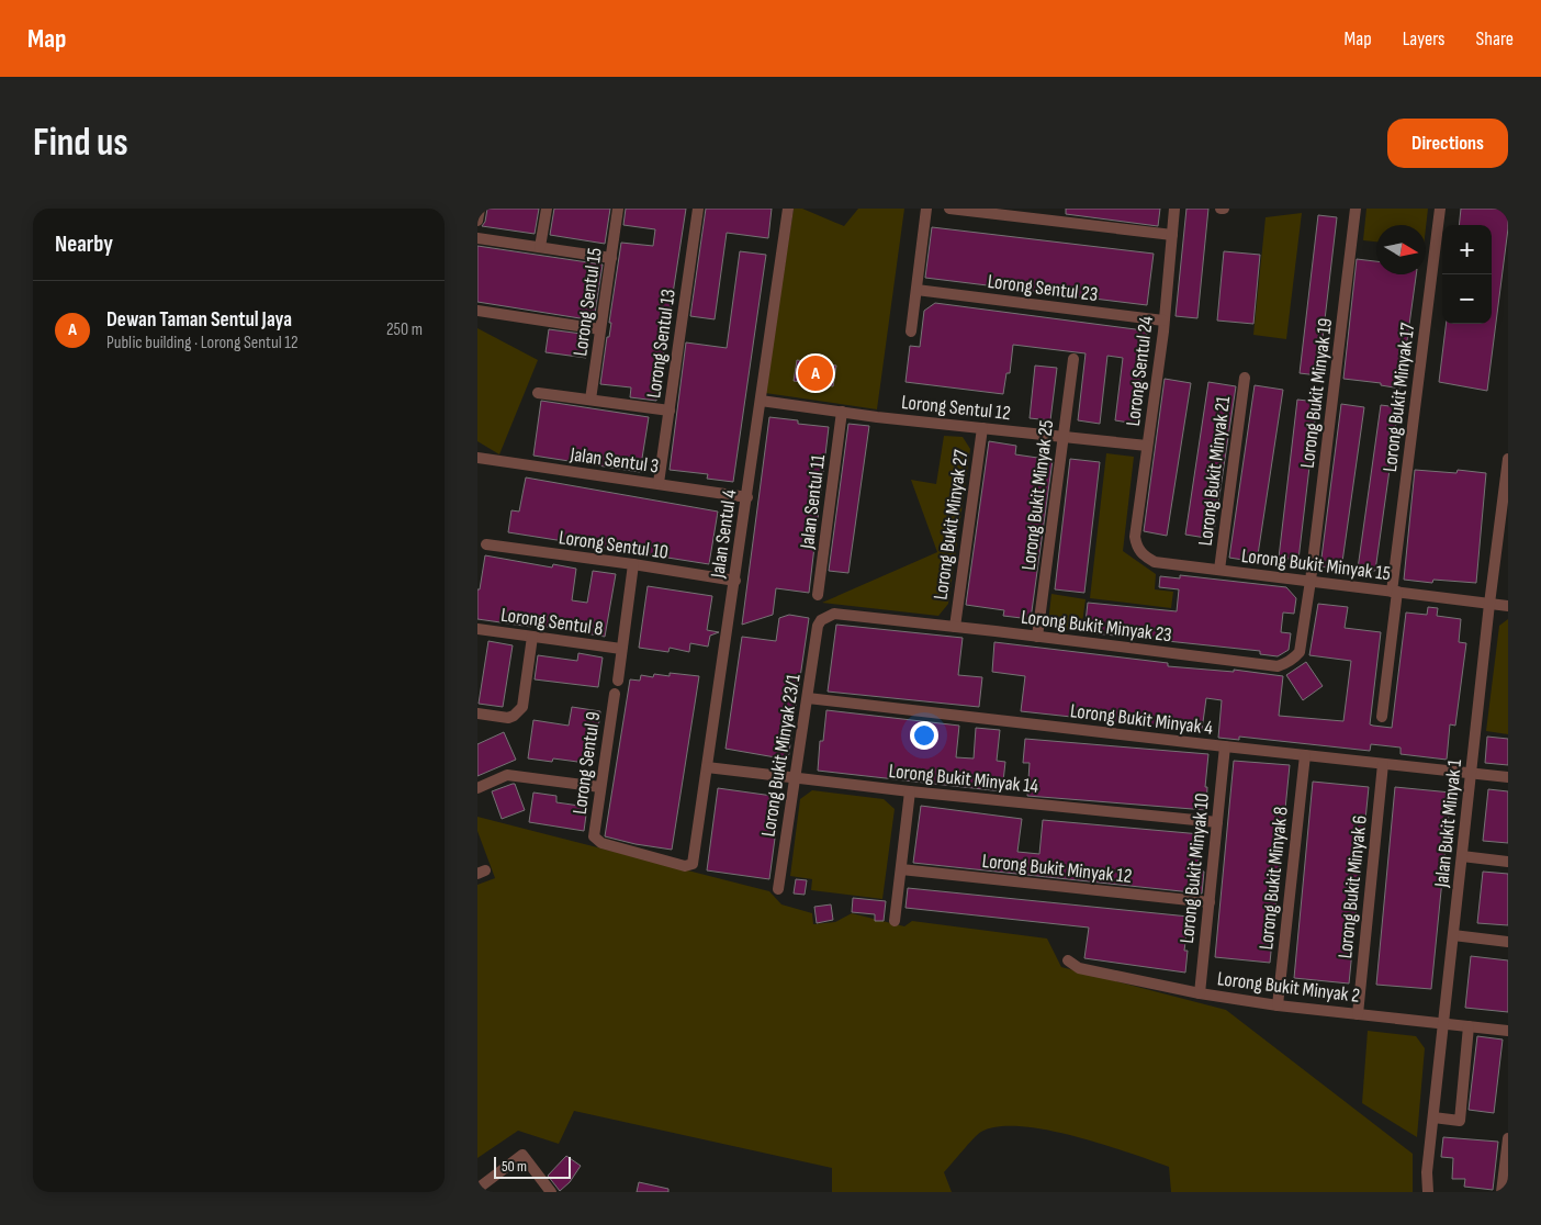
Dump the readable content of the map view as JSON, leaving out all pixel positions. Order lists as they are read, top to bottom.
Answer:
{
  "streets": {
    "street": [
      "Lorong Sentul 23",
      "Lorong Sentul 15",
      "Lorong Sentul 13",
      "Lorong Sentul 24",
      "Lorong Bukit Minyak 19",
      "Lorong Bukit Minyak 17",
      "Lorong Sentul 12",
      "Jalan Sentul 3",
      "Lorong Bukit Minyak 21",
      "Lorong Bukit Minyak 25",
      "Jalan Sentul 11",
      "Lorong Bukit Minyak 27",
      "Jalan Sentul 4",
      "Lorong Sentul 10",
      "Lorong Bukit Minyak 15",
      "Lorong Sentul 8",
      "Lorong Bukit Minyak 23",
      "Lorong Bukit Minyak 4",
      "Lorong Bukit Minyak 23/1",
      "Lorong Sentul 9",
      "Lorong Bukit Minyak 14",
      "Jalan Bukit Minyak 1",
      "Lorong Bukit Minyak 12",
      "Lorong Bukit Minyak 10",
      "Lorong Bukit Minyak 8",
      "Lorong Bukit Minyak 6",
      "Lorong Bukit Minyak 2"
    ]
  },
  "crossings": [
    ["Lorong Sentul 23", "Lorong Sentul 24"],
    ["Lorong Sentul 13", "Jalan Sentul 3"],
    ["Lorong Sentul 24", "Lorong Sentul 12"],
    ["Lorong Sentul 24", "Lorong Bukit Minyak 15"],
    ["Lorong Bukit Minyak 19", "Lorong Bukit Minyak 15"],
    ["Lorong Bukit Minyak 19", "Lorong Bukit Minyak 23"],
    ["Lorong Bukit Minyak 17", "Lorong Bukit Minyak 15"],
    ["Lorong Sentul 12", "Lorong Bukit Minyak 25"],
    ["Lorong Sentul 12", "Jalan Sentul 11"],
    ["Lorong Sentul 12", "Lorong Bukit Minyak 27"],
    ["Lorong Sentul 12", "Jalan Sentul 4"],
    ["Jalan Sentul 3", "Jalan Sentul 4"],
    ["Lorong Bukit Minyak 21", "Lorong Bukit Minyak 15"],
    ["Lorong Bukit Minyak 25", "Lorong Bukit Minyak 23"],
    ["Lorong Bukit Minyak 27", "Lorong Bukit Minyak 23"],
    ["Jalan Sentul 4", "Lorong Sentul 10"],
    ["Jalan Sentul 4", "Lorong Sentul 9"],
    ["Jalan Sentul 4", "Lorong Bukit Minyak 14"],
    ["Lorong Bukit Minyak 15", "Lorong Bukit Minyak 23"],
    ["Lorong Bukit Minyak 15", "Jalan Bukit Minyak 1"],
    ["Lorong Bukit Minyak 23", "Lorong Bukit Minyak 23/1"],
    ["Lorong Bukit Minyak 4", "Lorong Bukit Minyak 23/1"],
    ["Lorong Bukit Minyak 4", "Jalan Bukit Minyak 1"],
    ["Lorong Bukit Minyak 4", "Lorong Bukit Minyak 10"],
    ["Lorong Bukit Minyak 4", "Lorong Bukit Minyak 8"],
    ["Lorong Bukit Minyak 4", "Lorong Bukit Minyak 6"],
    ["Lorong Bukit Minyak 23/1", "Lorong Bukit Minyak 14"],
    ["Lorong Bukit Minyak 14", "Lorong Bukit Minyak 10"],
    ["Jalan Bukit Minyak 1", "Lorong Bukit Minyak 2"],
    ["Lorong Bukit Minyak 12", "Lorong Bukit Minyak 10"],
    ["Lorong Bukit Minyak 10", "Lorong Bukit Minyak 2"],
    ["Lorong Bukit Minyak 8", "Lorong Bukit Minyak 2"],
    ["Lorong Bukit Minyak 6", "Lorong Bukit Minyak 2"]
  ],
  "scale_bar": "50 m",
  "north": "right",
  "page": {
    "header": "Map",
    "nav": ["Map", "Layers", "Share"],
    "buttons": "Directions",
    "title": "Find us",
    "heading": "Nearby",
    "map_buttons": ["+", "−"],
    "list": [
      {
        "mark": "A",
        "name": "Dewan Taman Sentul Jaya",
        "note": "Public building · Lorong Sentul 12",
        "value": "250 m"
      }
    ],
    "pins": "A",
    "scale": "50 m"
  }
}
